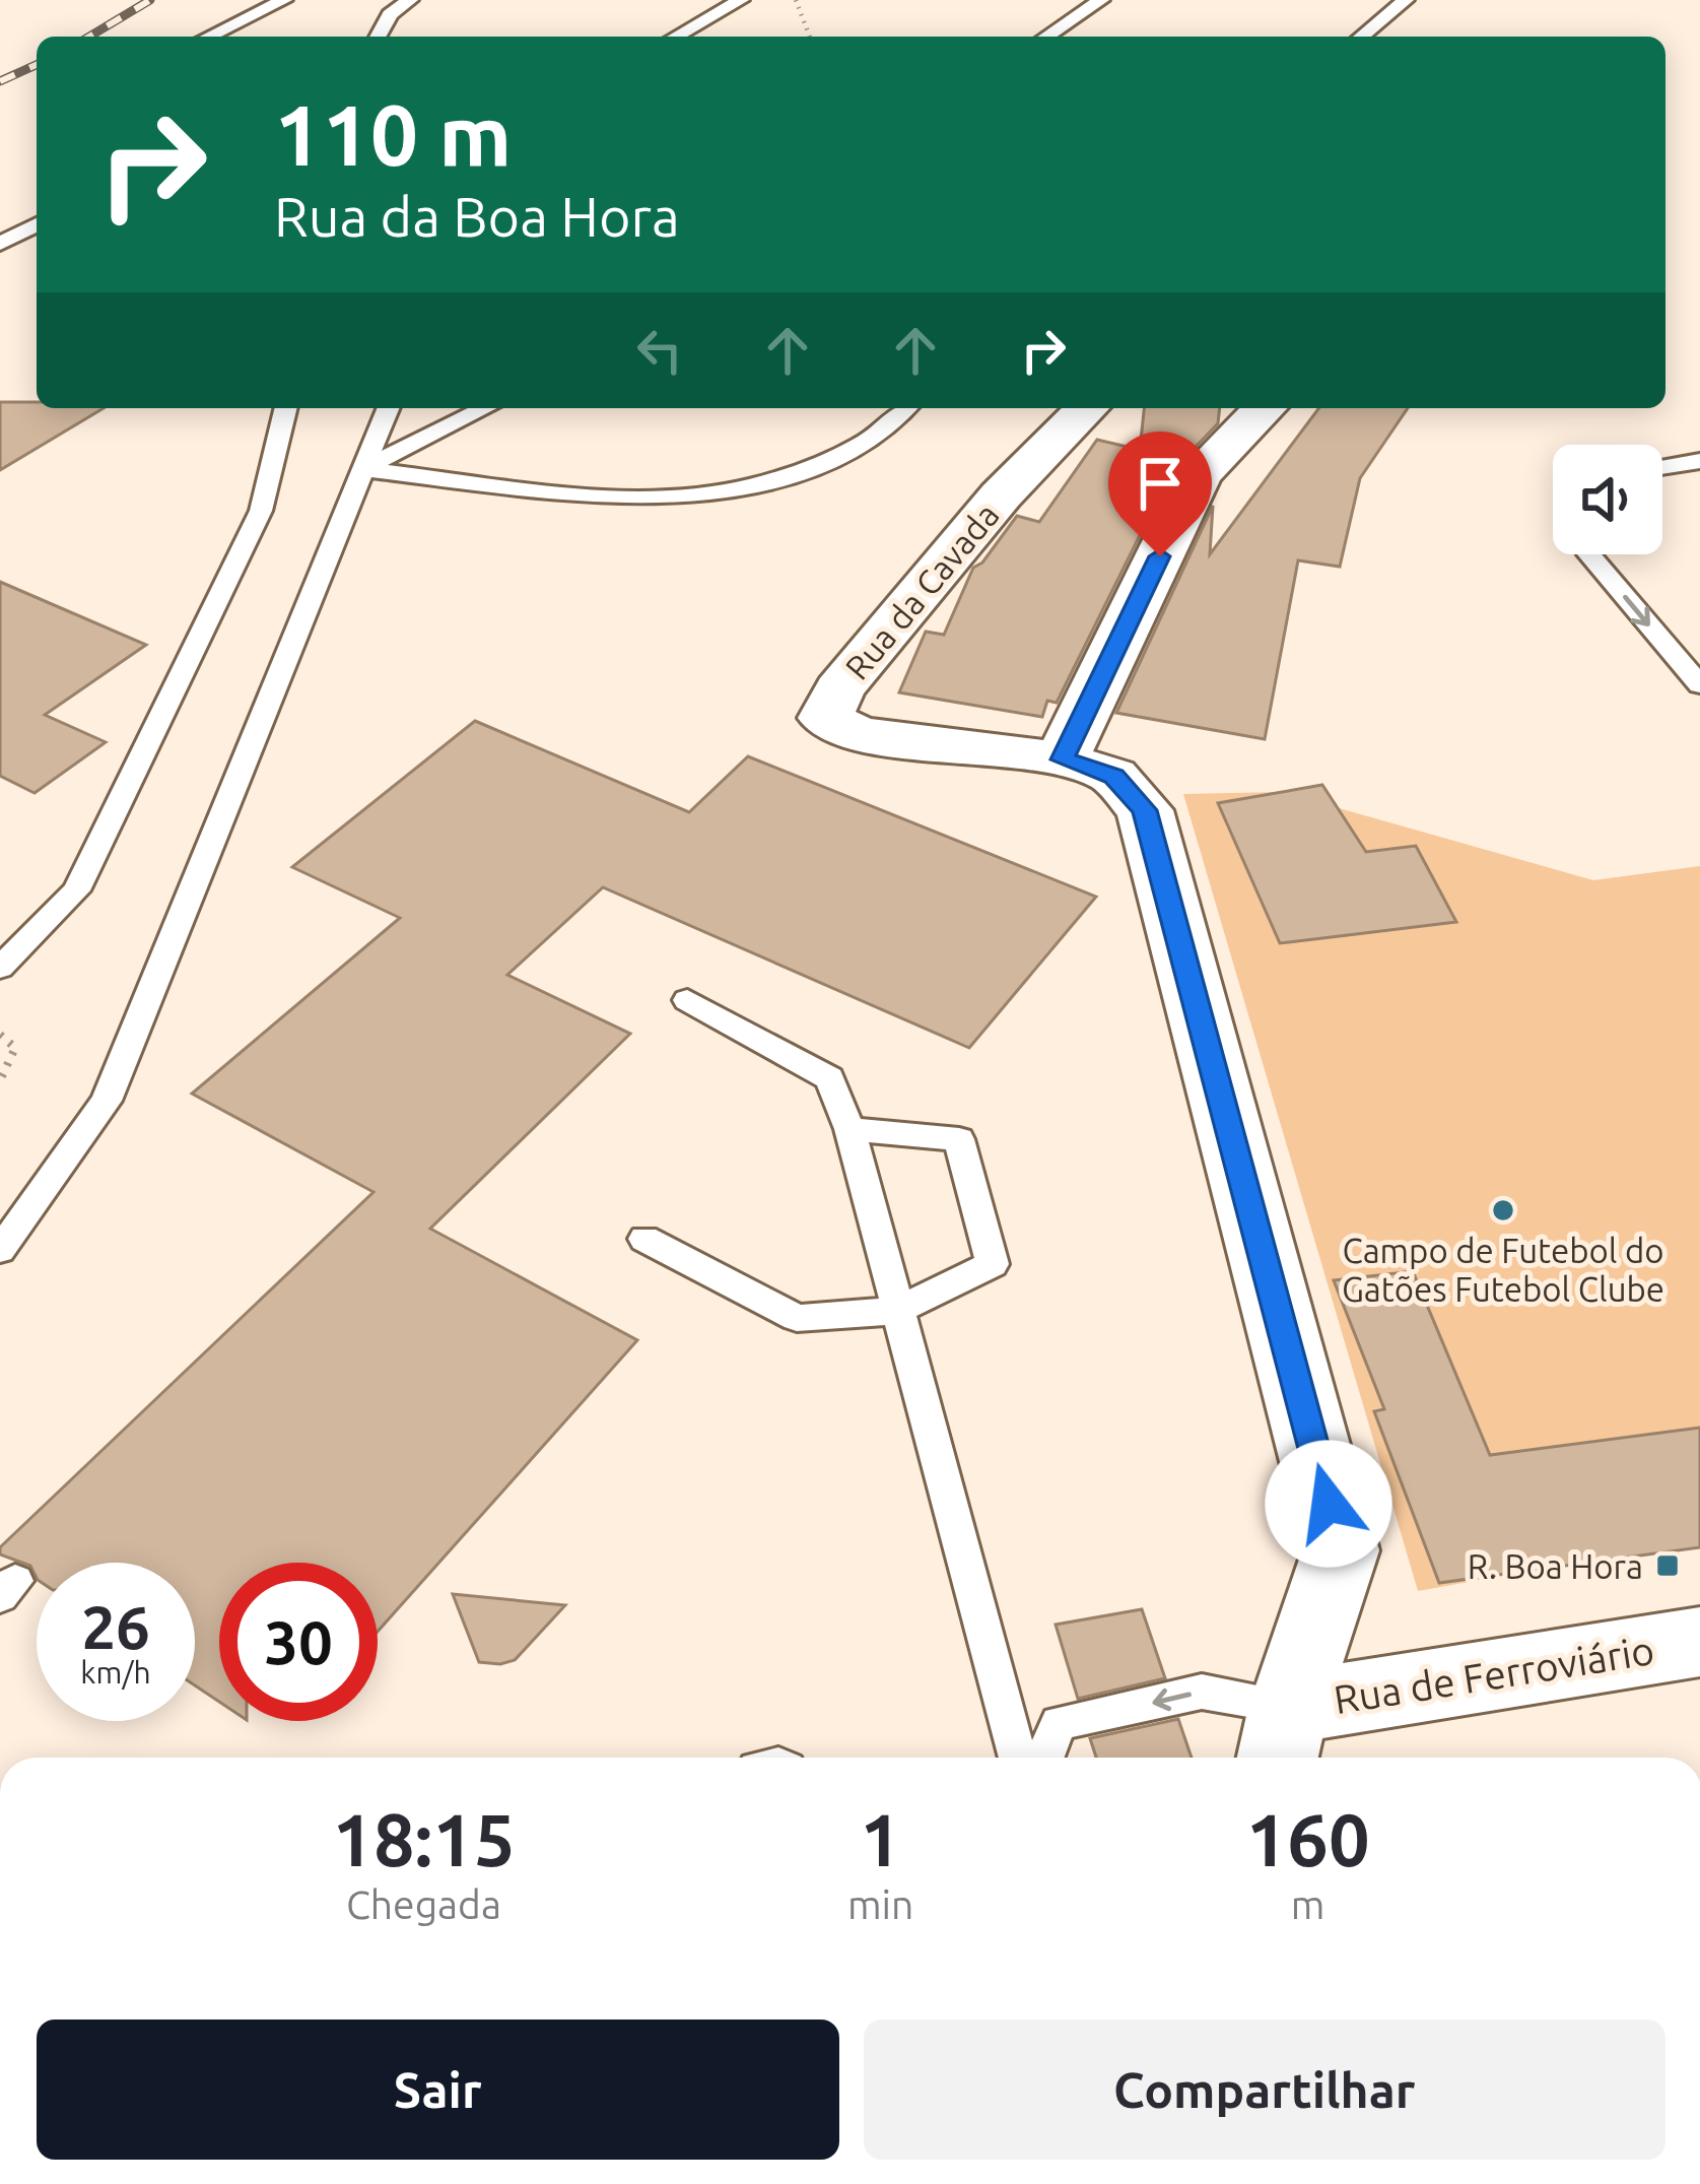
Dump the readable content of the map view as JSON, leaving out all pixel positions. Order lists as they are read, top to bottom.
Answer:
{
  "streets": {
    "street": ["Rua da Cavada", "Rua de Ferroviário"]
  },
  "places": {
    "other": ["Campo de Futebol do Gatões Futebol Clube"],
    "transit": ["R. Boa Hora"]
  },
  "page": {
    "turn": ["110 m", "Rua da Boa Hora"],
    "speed": "26 km/h",
    "limit": "30",
    "eta": [
      "18:15",
      "Chegada",
      "1",
      "min",
      "160",
      "m"
    ],
    "buttons": ["Sair", "Compartilhar"]
  }
}
